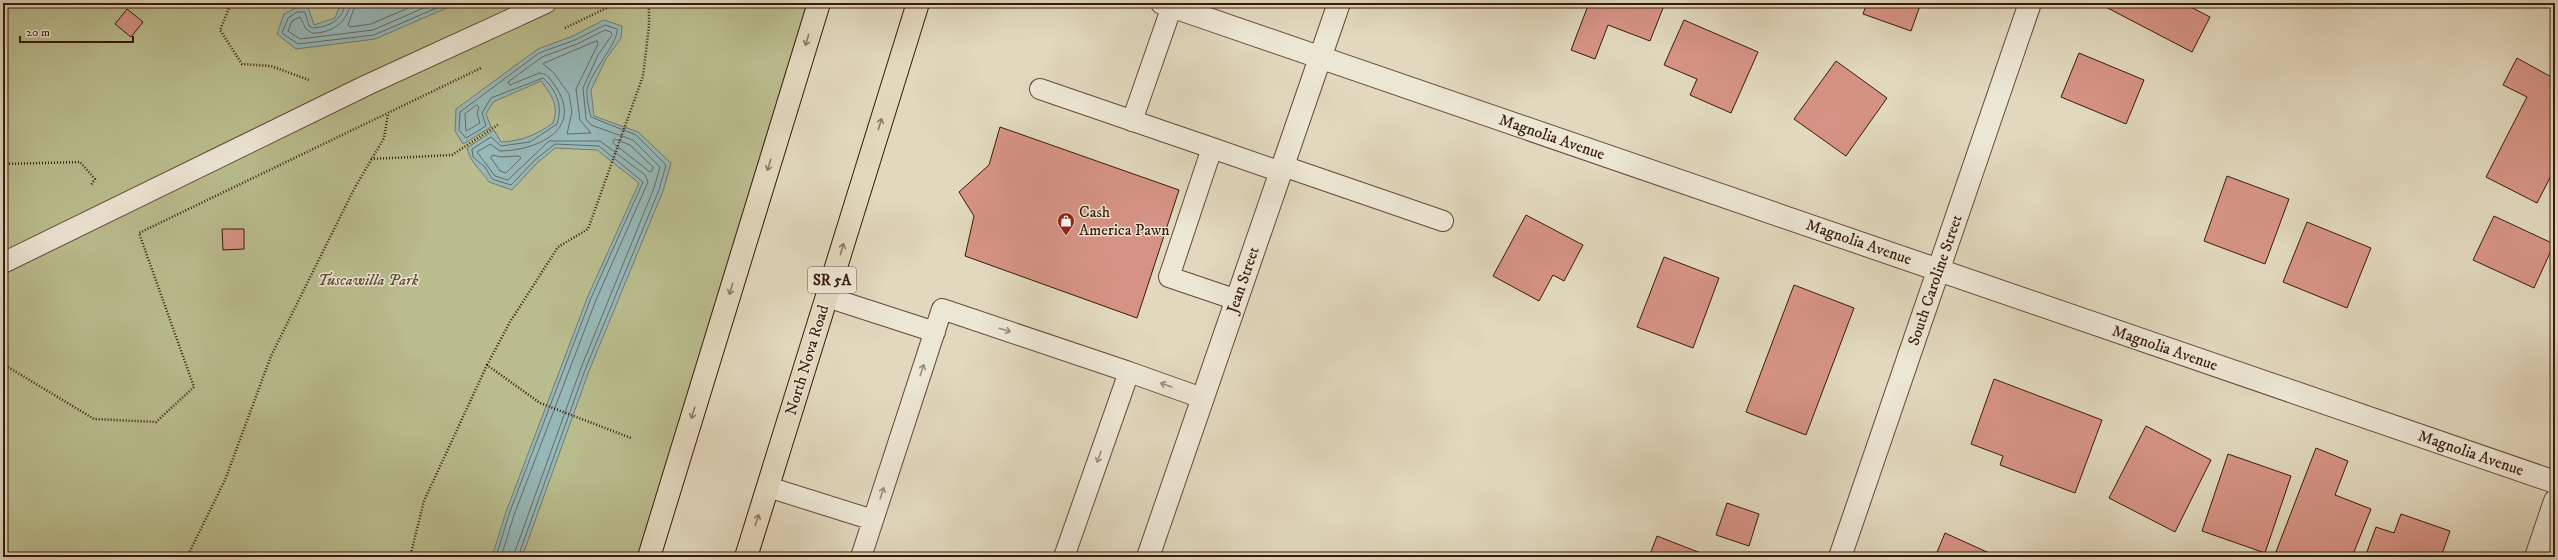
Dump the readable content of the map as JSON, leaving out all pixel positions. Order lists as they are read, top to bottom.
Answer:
{
  "streets": {
    "main road": ["SR 5A", "North Nova Road"],
    "street": ["Magnolia Avenue", "Jean Street", "South Caroline Street"]
  },
  "crossings": [
    ["Magnolia Avenue", "Jean Street"],
    ["Magnolia Avenue", "South Caroline Street"]
  ],
  "parks": ["Tuscawilla Park"],
  "places": {
    "shop": ["Cash America Pawn"]
  },
  "scale_bar": "20 m"
}
